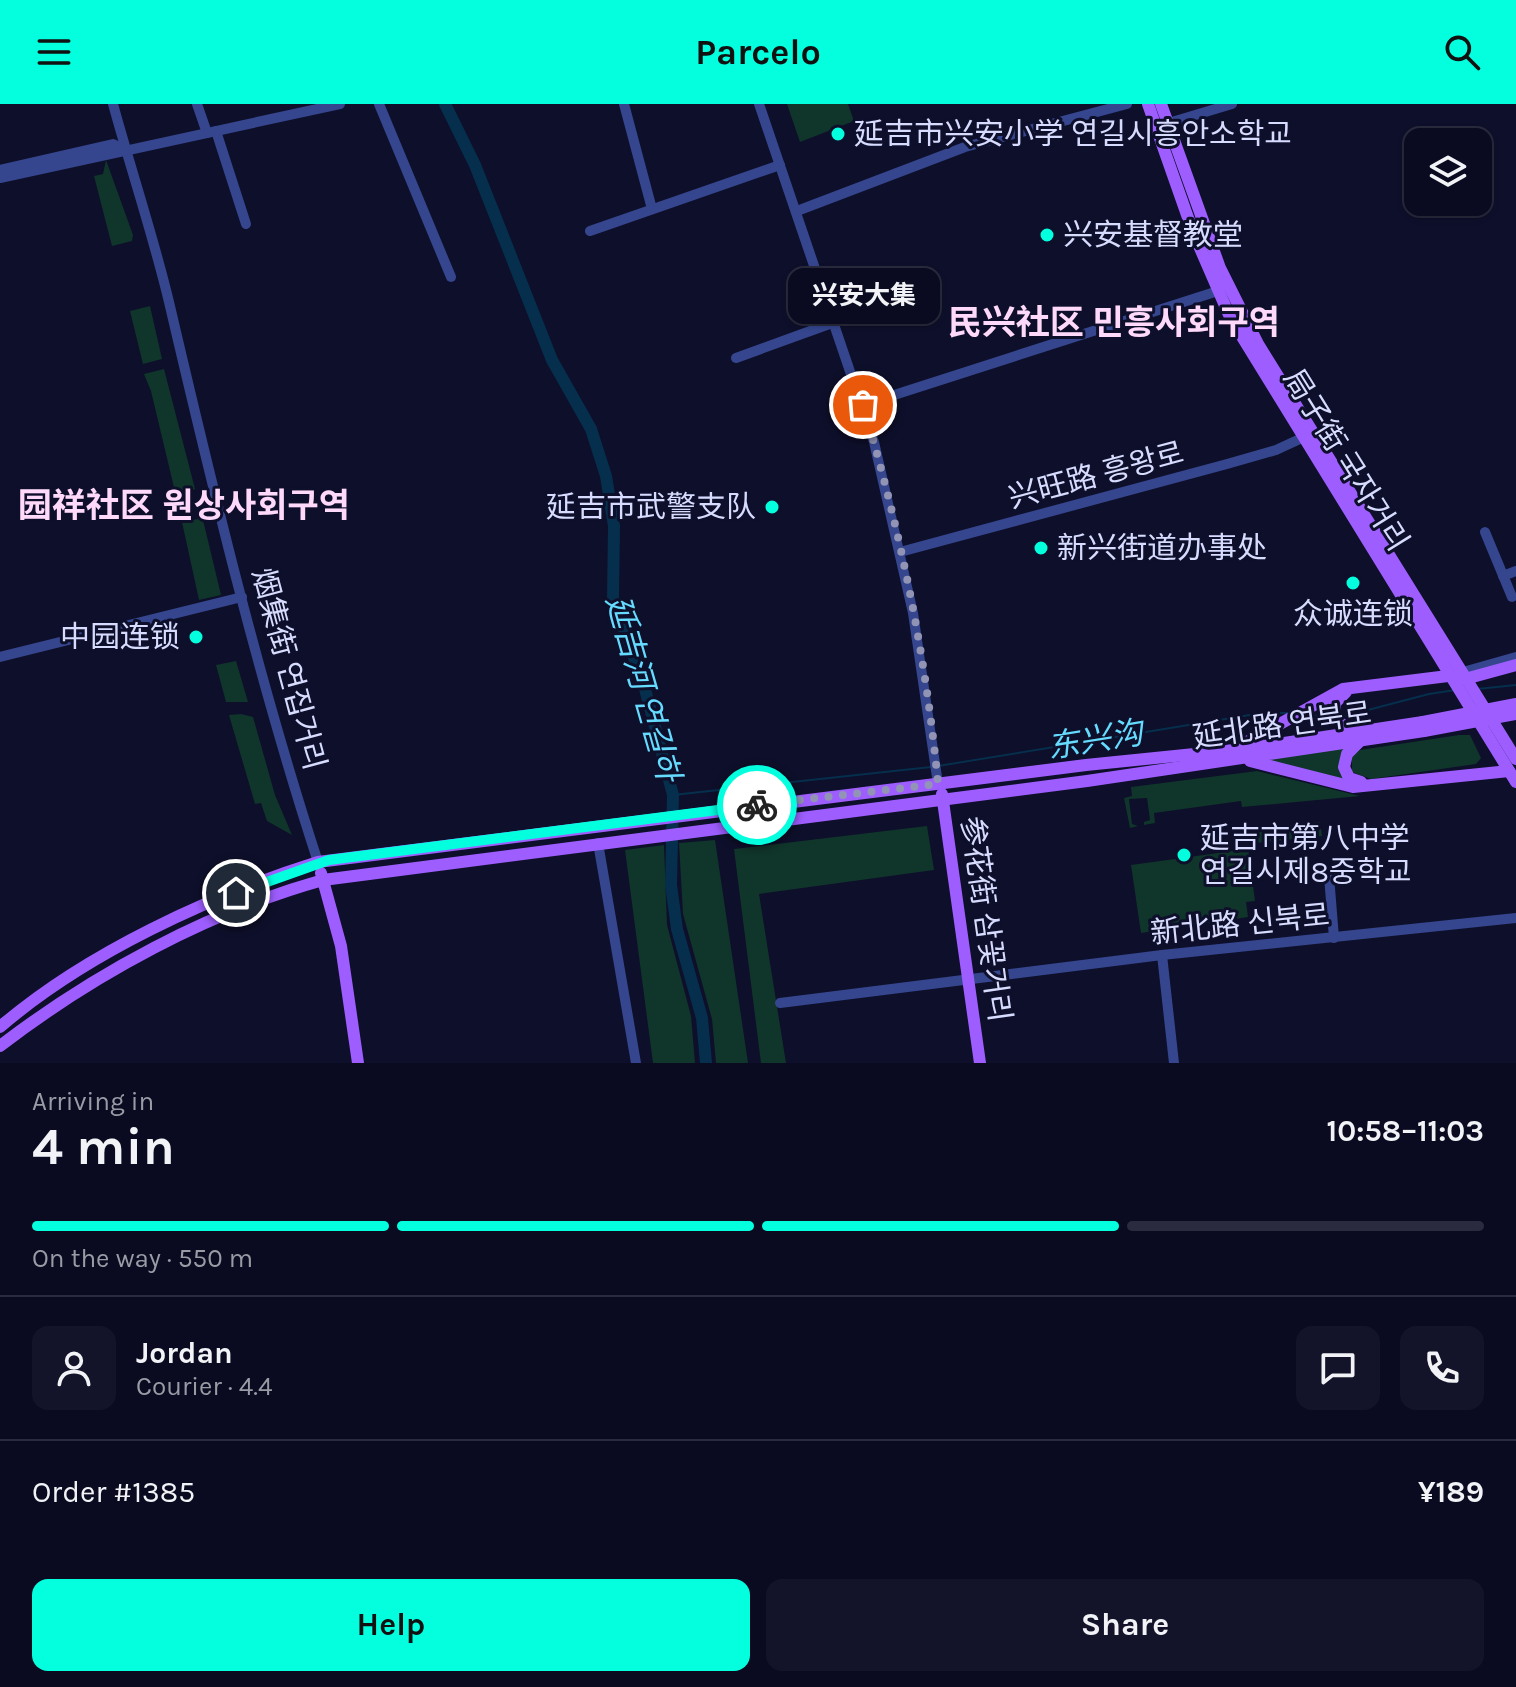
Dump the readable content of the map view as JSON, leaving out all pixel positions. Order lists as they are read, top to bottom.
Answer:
{
  "streets": {
    "main road": [
      "局子街 국자거리",
      "烟集街 연집거리",
      "延北路 연북로",
      "参花街 삼꽃거리"
    ],
    "street": ["兴旺路 흥왕로", "新北路 신북로"]
  },
  "crossings": [
    ["局子街 국자거리", "兴旺路 흥왕로"],
    ["兴旺路 흥왕로", "参花街 삼꽃거리"],
    ["烟集街 연집거리", "延北路 연북로"],
    ["延北路 연북로", "参花街 삼꽃거리"],
    ["参花街 삼꽃거리", "新北路 신북로"]
  ],
  "districts": ["民兴社区 민흥사회구역", "园祥社区 원상사회구역"],
  "water": ["延吉河 연길하", "东兴沟"],
  "places": [
    "延吉市兴安小学 연길시흥안소학교",
    "兴安基督教堂",
    "兴安大集",
    "延吉市武警支队",
    "新兴街道办事处",
    "众诚连锁",
    "中园连锁",
    "延吉市第八中学 연길시제8중학교"
  ],
  "page": {
    "header": "Parcelo",
    "bubble": "兴安大集",
    "heading": ["4 min", "Arriving in", "10:58–11:03"],
    "panel": [
      "Jordan",
      "Courier · 4.4",
      "Order #1385",
      "¥189"
    ],
    "bar": "On the way · 550 m",
    "buttons": ["Help", "Share"]
  }
}
